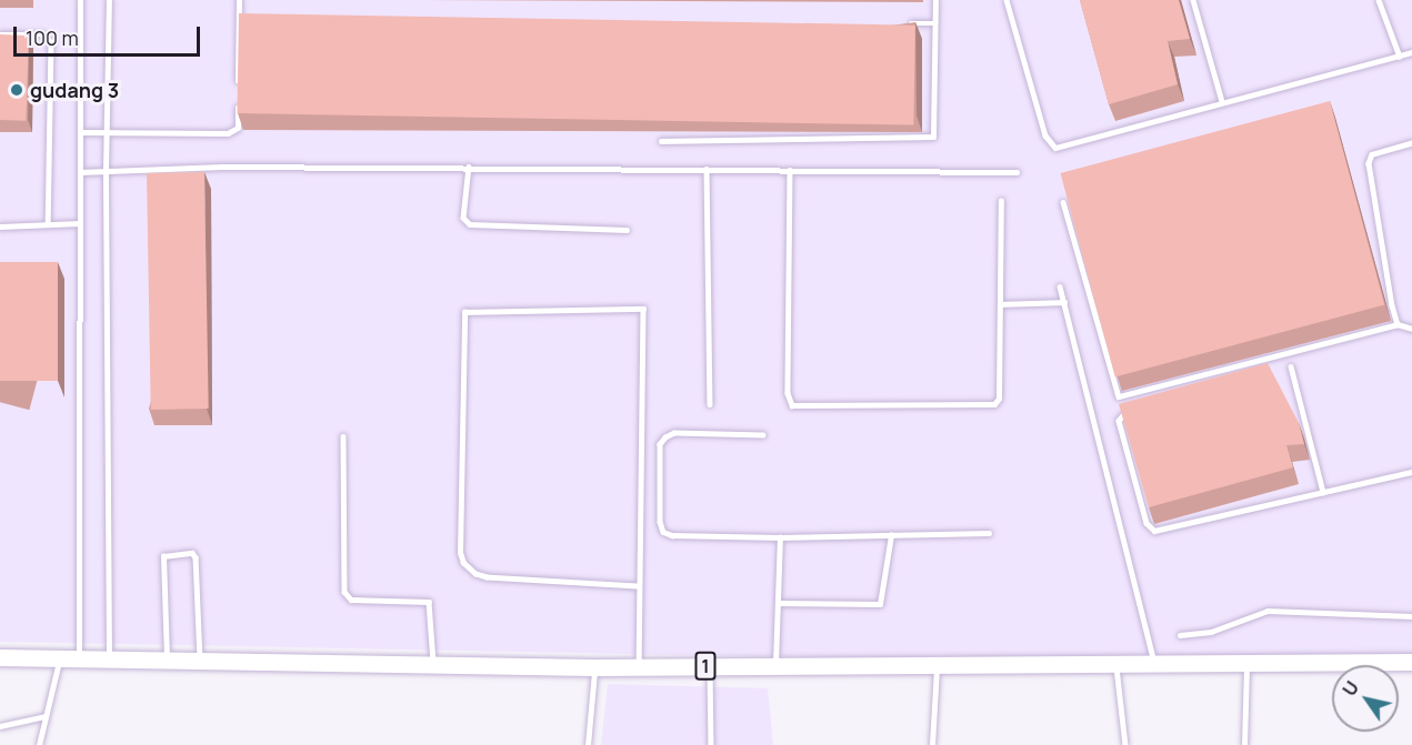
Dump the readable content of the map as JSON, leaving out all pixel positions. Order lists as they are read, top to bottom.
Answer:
{
  "streets": {
    "highway": ["1"]
  },
  "places": ["gudang 3"],
  "scale_bar": "100 m",
  "north": "top left"
}
